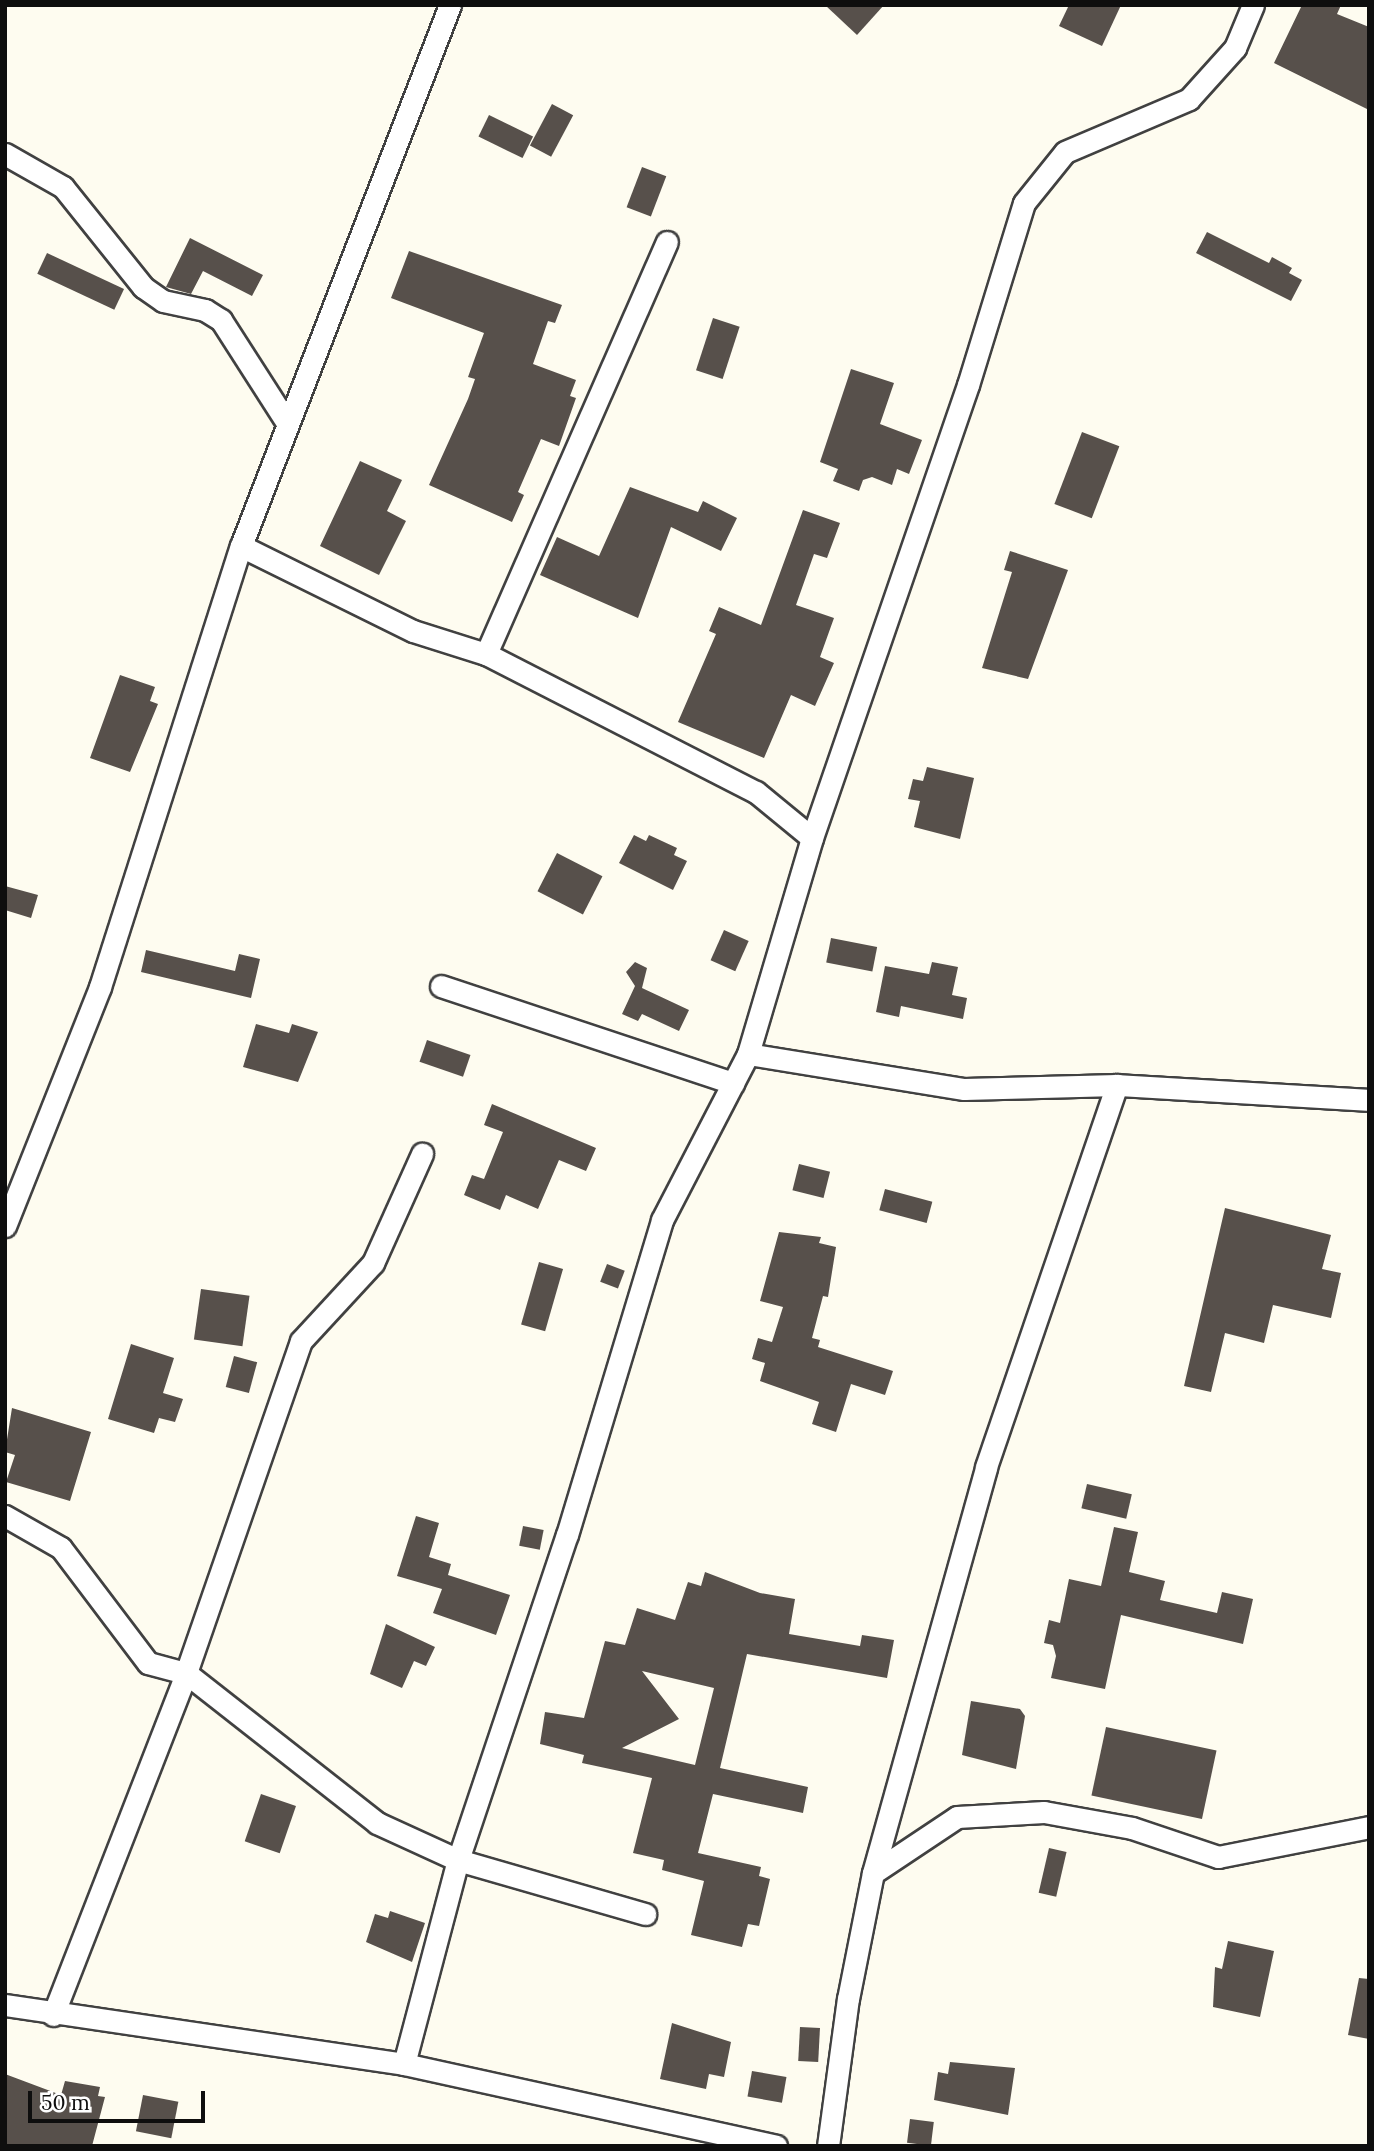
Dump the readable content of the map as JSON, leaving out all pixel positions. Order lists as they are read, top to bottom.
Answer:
{
  "scale_bar": "50 m"
}
